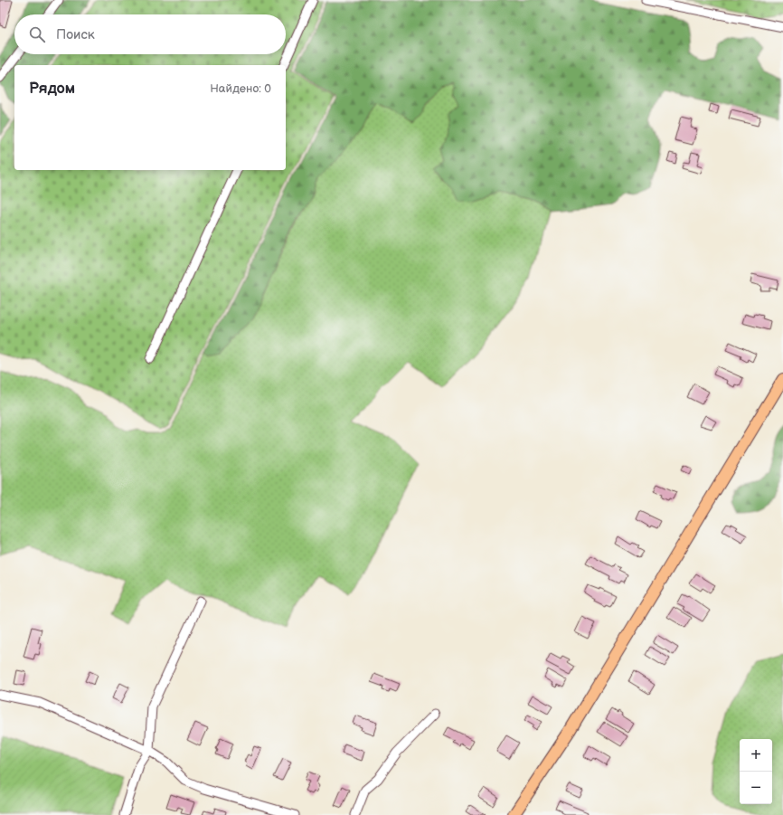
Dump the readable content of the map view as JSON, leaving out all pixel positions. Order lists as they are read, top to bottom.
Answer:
{
  "page": {
    "search": "Поиск",
    "heading": ["Рядом", "Найдено: 0"],
    "map_buttons": ["+", "−"]
  }
}
